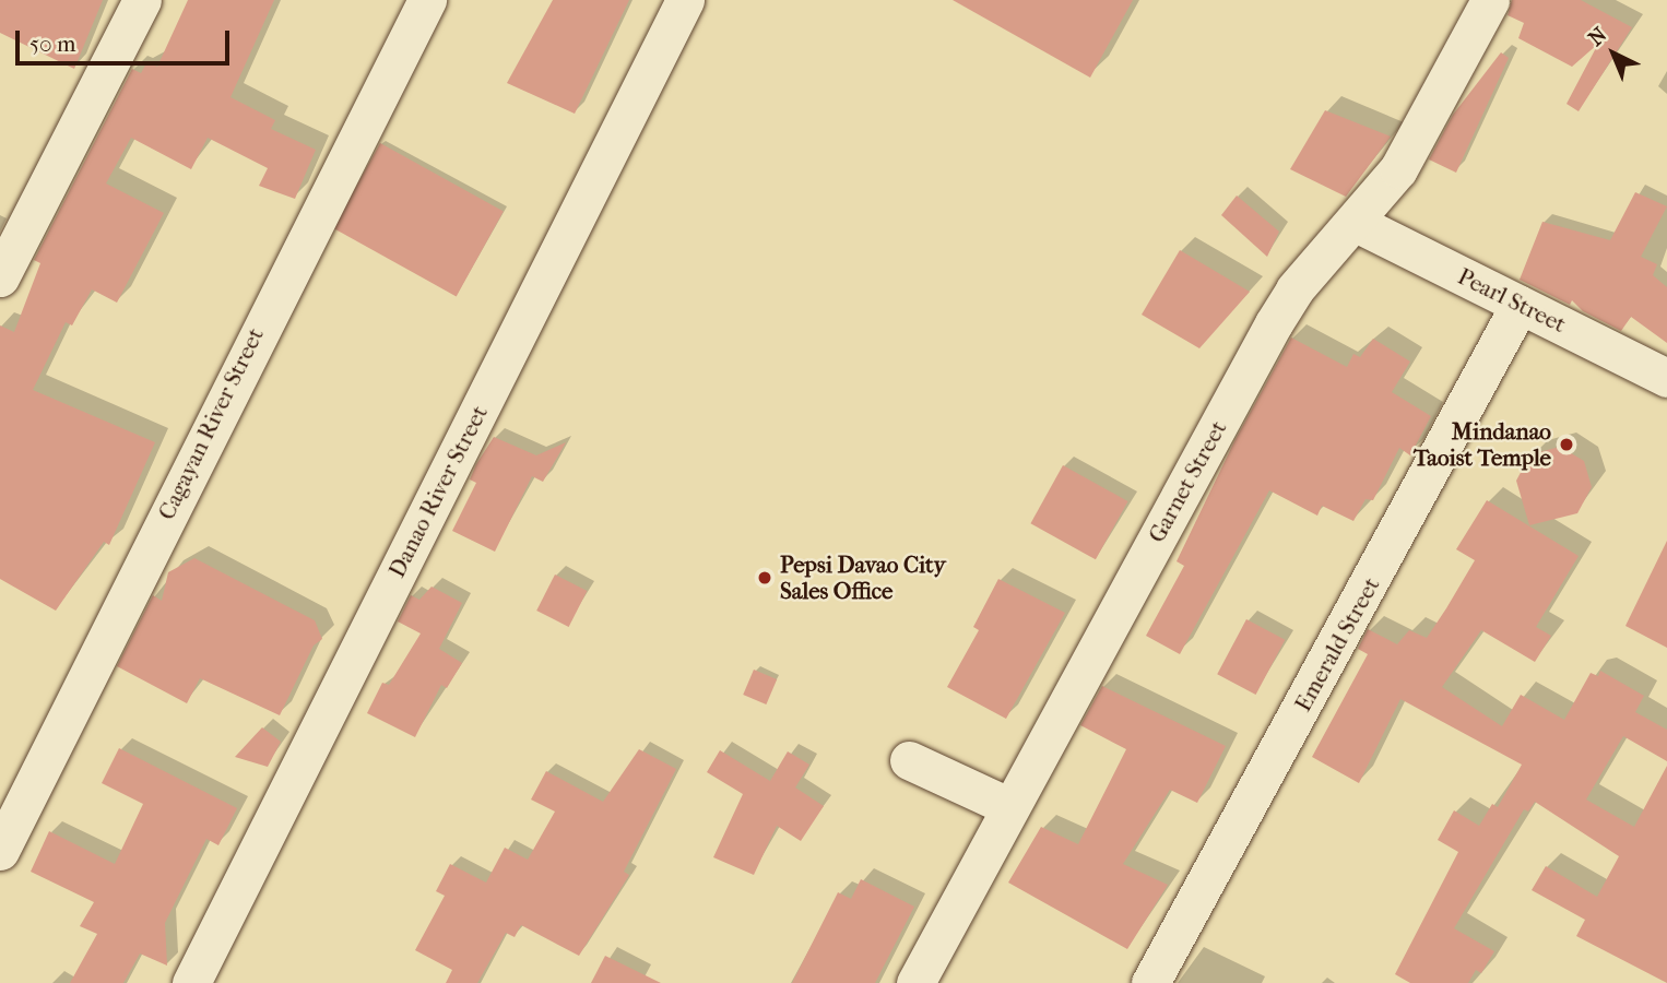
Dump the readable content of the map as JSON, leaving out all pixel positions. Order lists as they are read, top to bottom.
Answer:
{
  "streets": {
    "street": [
      "Pearl Street",
      "Cagayan River Street",
      "Garnet Street",
      "Danao River Street",
      "Emerald Street"
    ]
  },
  "crossings": [
    ["Pearl Street", "Garnet Street"],
    ["Pearl Street", "Emerald Street"]
  ],
  "places": ["Mindanao Taoist Temple", "Pepsi Davao City Sales Office"],
  "scale_bar": "50 m",
  "north": "top left"
}
